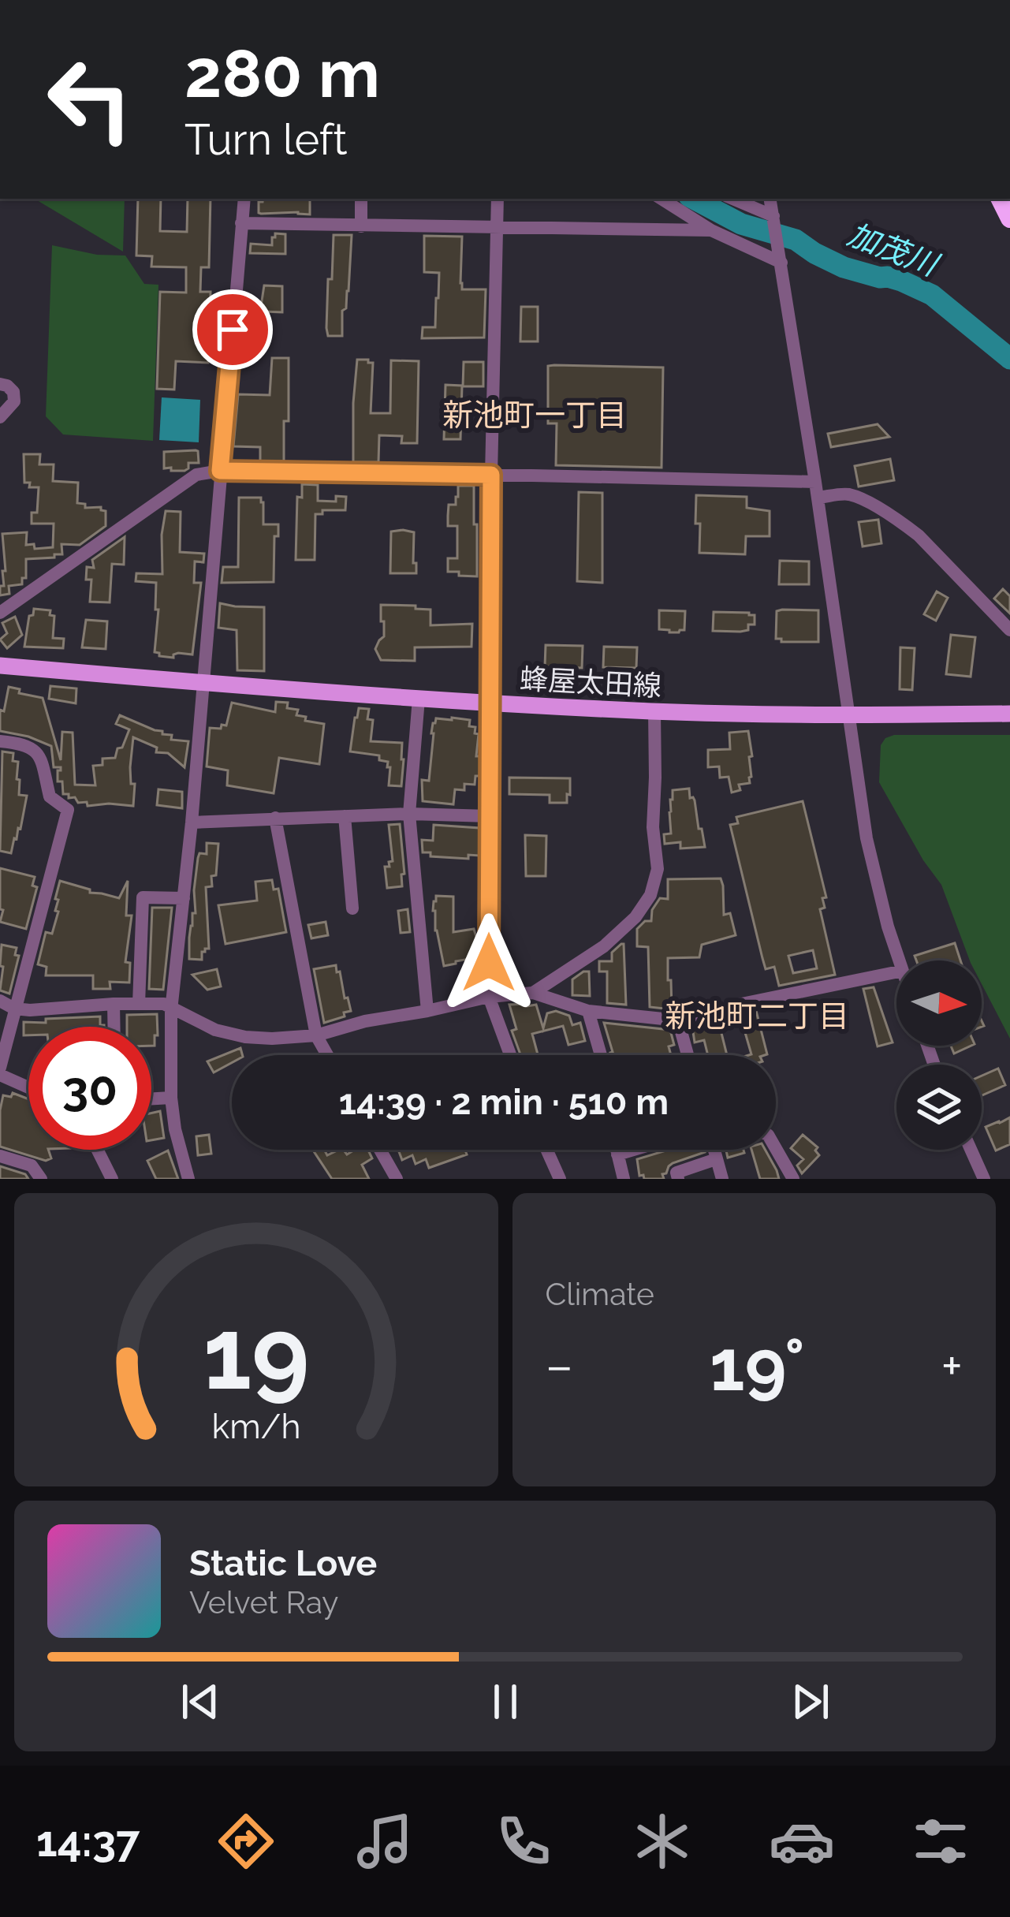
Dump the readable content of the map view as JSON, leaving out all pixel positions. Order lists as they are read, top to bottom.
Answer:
{
  "streets": {
    "main road": ["蜂屋太田線"]
  },
  "districts": ["新池町一丁目", "新池町二丁目"],
  "water": ["加茂川"],
  "north": "right",
  "page": {
    "turn": ["280 m", "Turn left"],
    "limit": "30",
    "trip": "14:39 · 2 min · 510 m",
    "tile": "Climate",
    "heat": ["−", "19°", "+"],
    "song": ["Static Love", "Velvet Ray"],
    "tabs": "14:37",
    "gauge": ["19", "km/h"]
  }
}
